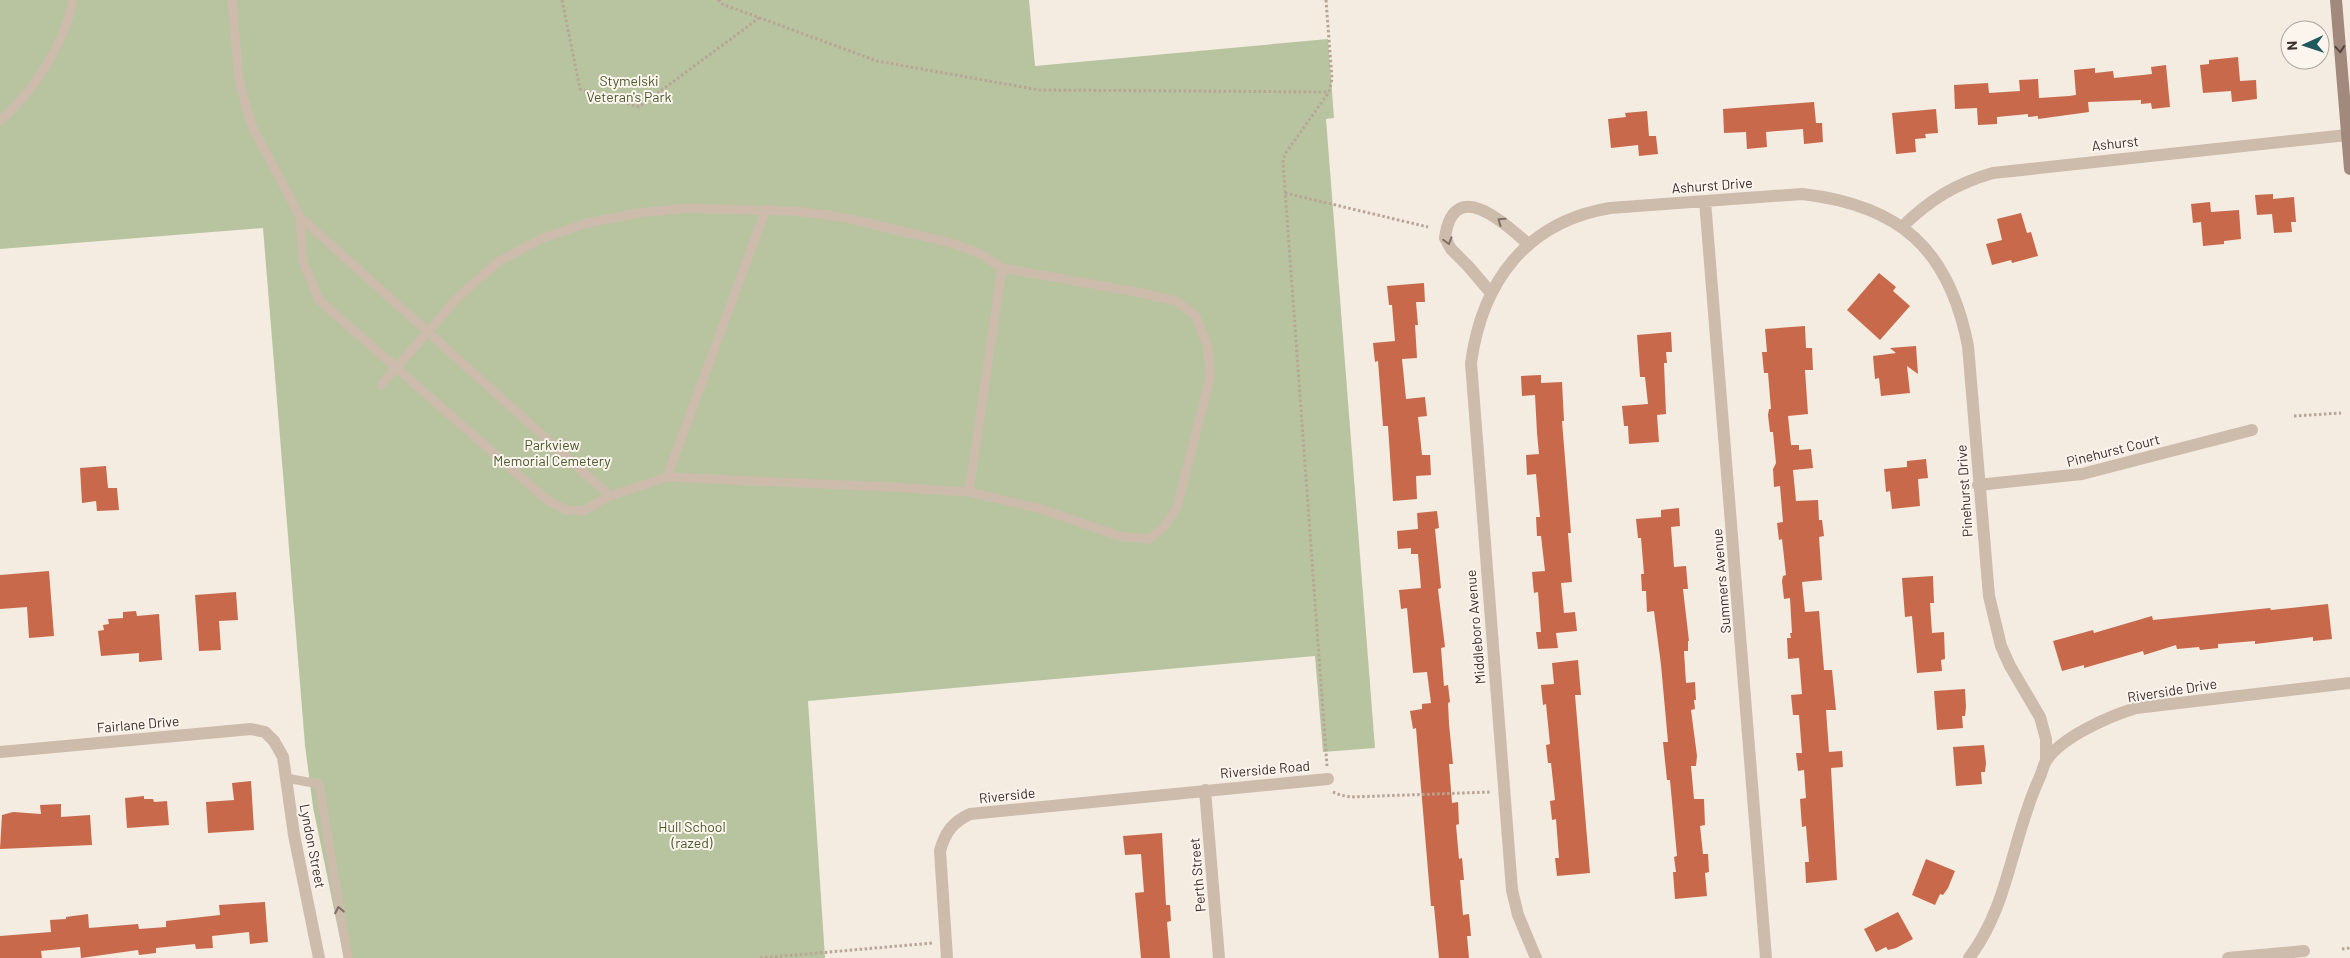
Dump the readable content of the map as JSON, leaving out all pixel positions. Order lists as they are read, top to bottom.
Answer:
{
  "streets": {
    "street": [
      "Ashurst",
      "Ashurst Drive",
      "Pinehurst Court",
      "Pinehurst Drive",
      "Summers Avenue",
      "Middleboro Avenue",
      "Riverside Drive",
      "Fairlane Drive",
      "Riverside Road",
      "Riverside",
      "Lyndon Street",
      "Perth Street"
    ]
  },
  "crossings": [
    ["Ashurst", "Ashurst Drive"],
    ["Ashurst", "Pinehurst Drive"],
    ["Ashurst Drive", "Pinehurst Drive"],
    ["Ashurst Drive", "Summers Avenue"],
    ["Ashurst Drive", "Middleboro Avenue"],
    ["Pinehurst Court", "Pinehurst Drive"],
    ["Pinehurst Drive", "Riverside Drive"],
    ["Fairlane Drive", "Lyndon Street"],
    ["Riverside Road", "Riverside"],
    ["Riverside Road", "Perth Street"],
    ["Riverside", "Perth Street"]
  ],
  "parks": ["Stymelski Veteran's Park", "Parkview Memorial Cemetery", "Hull School (razed)"],
  "north": "left"
}
